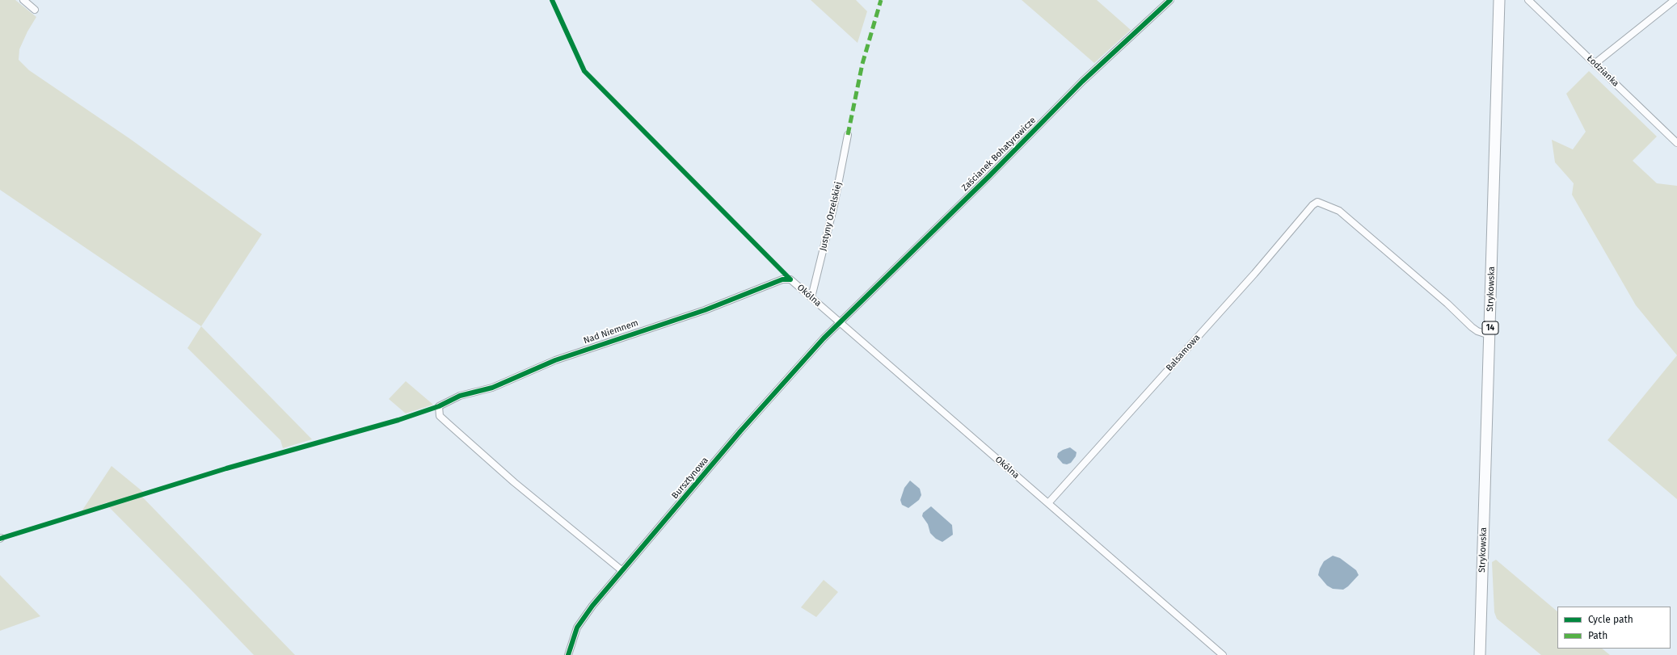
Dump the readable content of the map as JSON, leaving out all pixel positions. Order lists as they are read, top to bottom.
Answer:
{
  "streets": {
    "main road": ["Strykowska", "14"],
    "street": [
      "Łodzianka",
      "Zaścianek Bohatyrowicze",
      "Justyny Orzelskiej",
      "Okólna",
      "Nad Niemnem",
      "Balsamowa",
      "Bursztynowa"
    ]
  },
  "crossings": [
    ["Zaścianek Bohatyrowicze", "Okólna"],
    ["Zaścianek Bohatyrowicze", "Bursztynowa"],
    ["Justyny Orzelskiej", "Okólna"],
    ["Strykowska", "Balsamowa"],
    ["Okólna", "Nad Niemnem"],
    ["Okólna", "Balsamowa"],
    ["Okólna", "Bursztynowa"],
    ["Nad Niemnem", "Bursztynowa"]
  ],
  "legend": ["Cycle path", "Path"]
}
